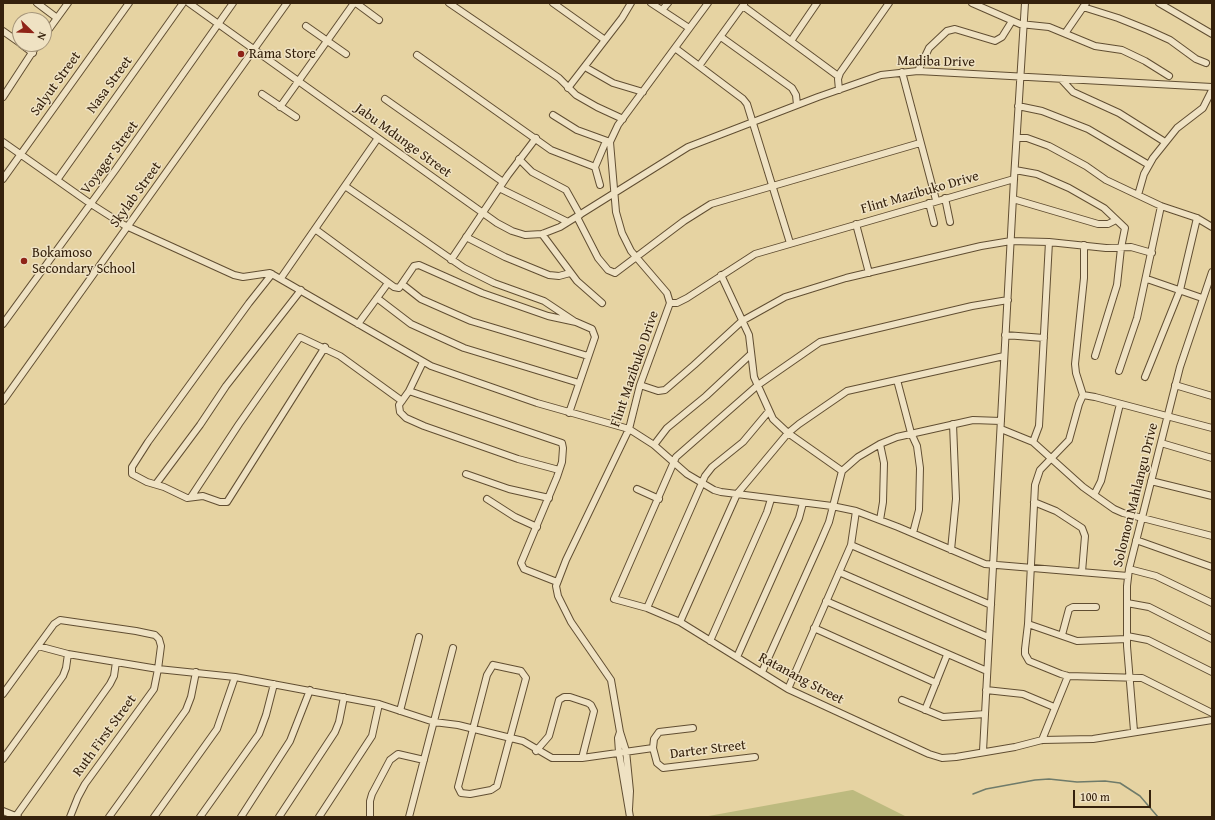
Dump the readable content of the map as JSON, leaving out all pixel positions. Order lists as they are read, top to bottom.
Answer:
{
  "streets": {
    "street": [
      "Madiba Drive",
      "Salyut Street",
      "Nasa Street",
      "Jabu Mdunge Street",
      "Voyager Street",
      "Flint Mazibuko Drive",
      "Skylab Street",
      "Solomon Mahlangu Drive",
      "Ratanang Street",
      "Ruth First Street",
      "Darter Street"
    ]
  },
  "crossings": [
    ["Madiba Drive", "Jabu Mdunge Street"],
    ["Jabu Mdunge Street", "Voyager Street"],
    ["Jabu Mdunge Street", "Skylab Street"],
    ["Solomon Mahlangu Drive", "Ratanang Street"],
    ["Ruth First Street", "Darter Street"]
  ],
  "places": ["Rama Store", "Bokamoso Secondary School"],
  "scale_bar": "100 m",
  "north": "bottom right"
}
